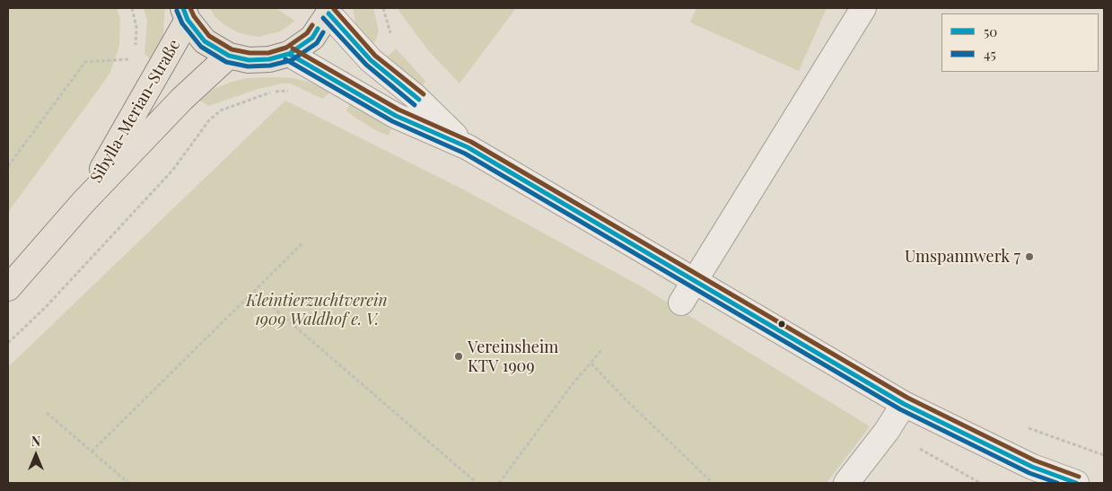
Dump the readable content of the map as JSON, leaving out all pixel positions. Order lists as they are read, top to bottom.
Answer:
{
  "streets": {
    "main road": ["Sibylla-Merian-Straße"]
  },
  "parks": ["Kleintierzuchtverein 1909 Waldhof e. V."],
  "places": ["Umspannwerk 7", "Vereinsheim KTV 1909"],
  "lines": ["transit line 50", "transit line 45"],
  "legend": ["50", "45"],
  "north": "top"
}
